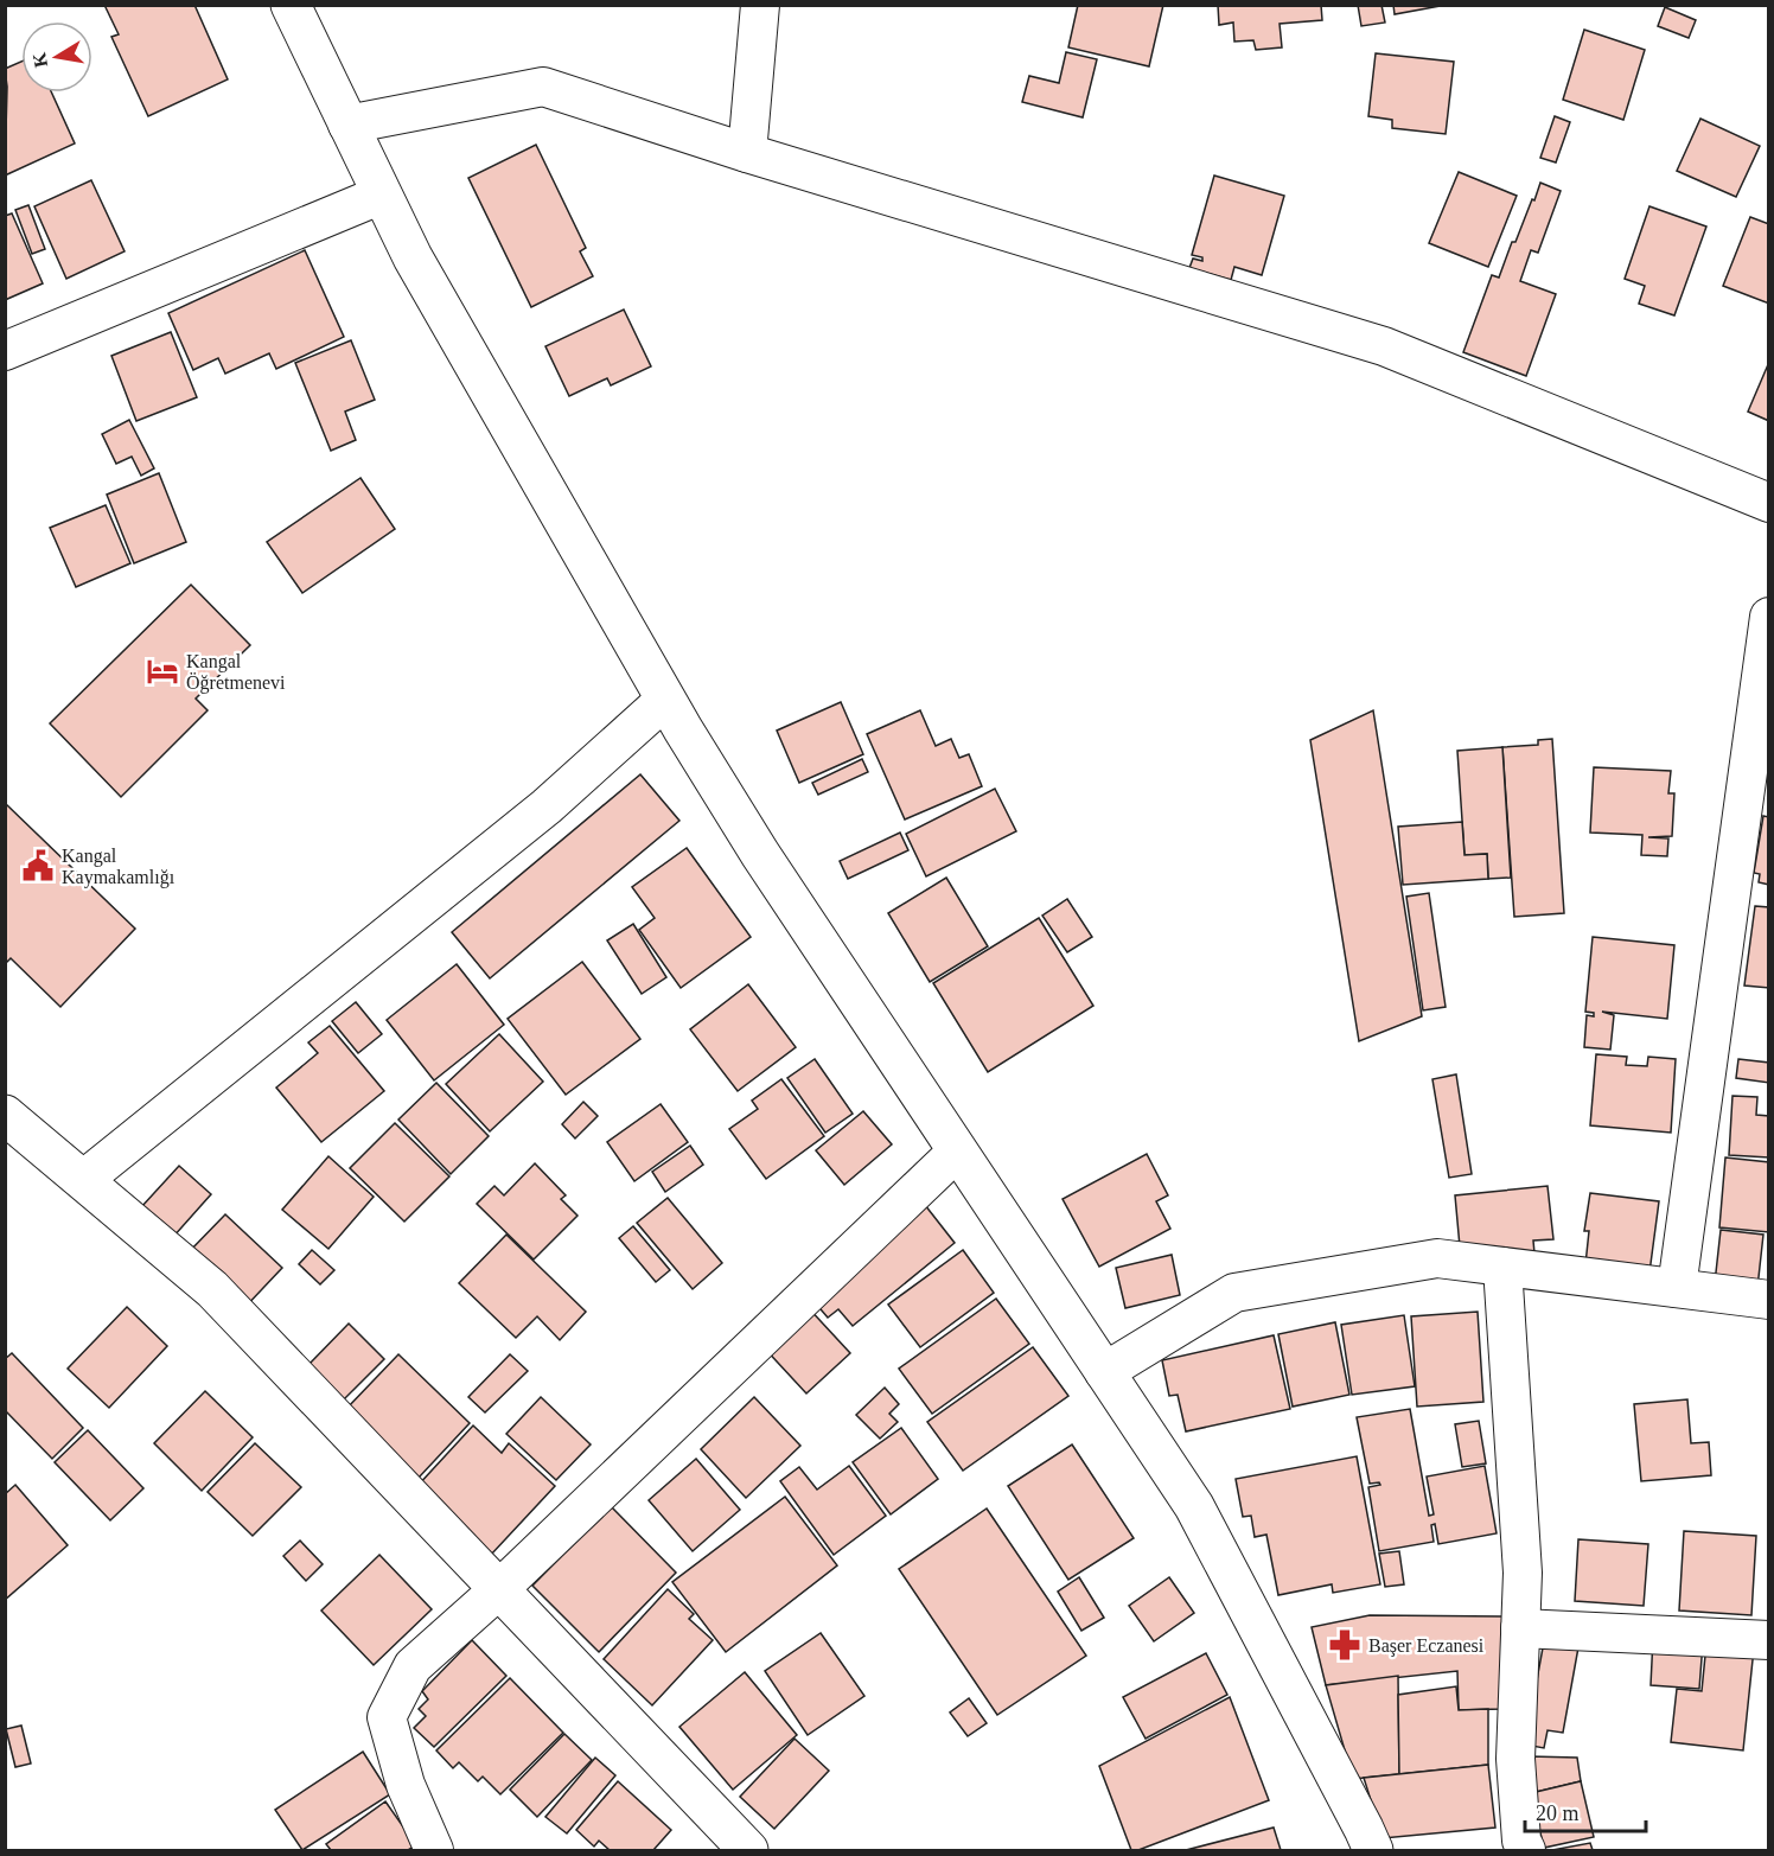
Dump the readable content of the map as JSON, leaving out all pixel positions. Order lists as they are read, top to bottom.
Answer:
{
  "places": {
    "hotel": ["Kangal Öğretmenevi"],
    "public building": ["Kangal Kaymakamlığı"],
    "pharmacy": ["Başer Eczanesi"]
  },
  "scale_bar": "20 m",
  "north": "left"
}
